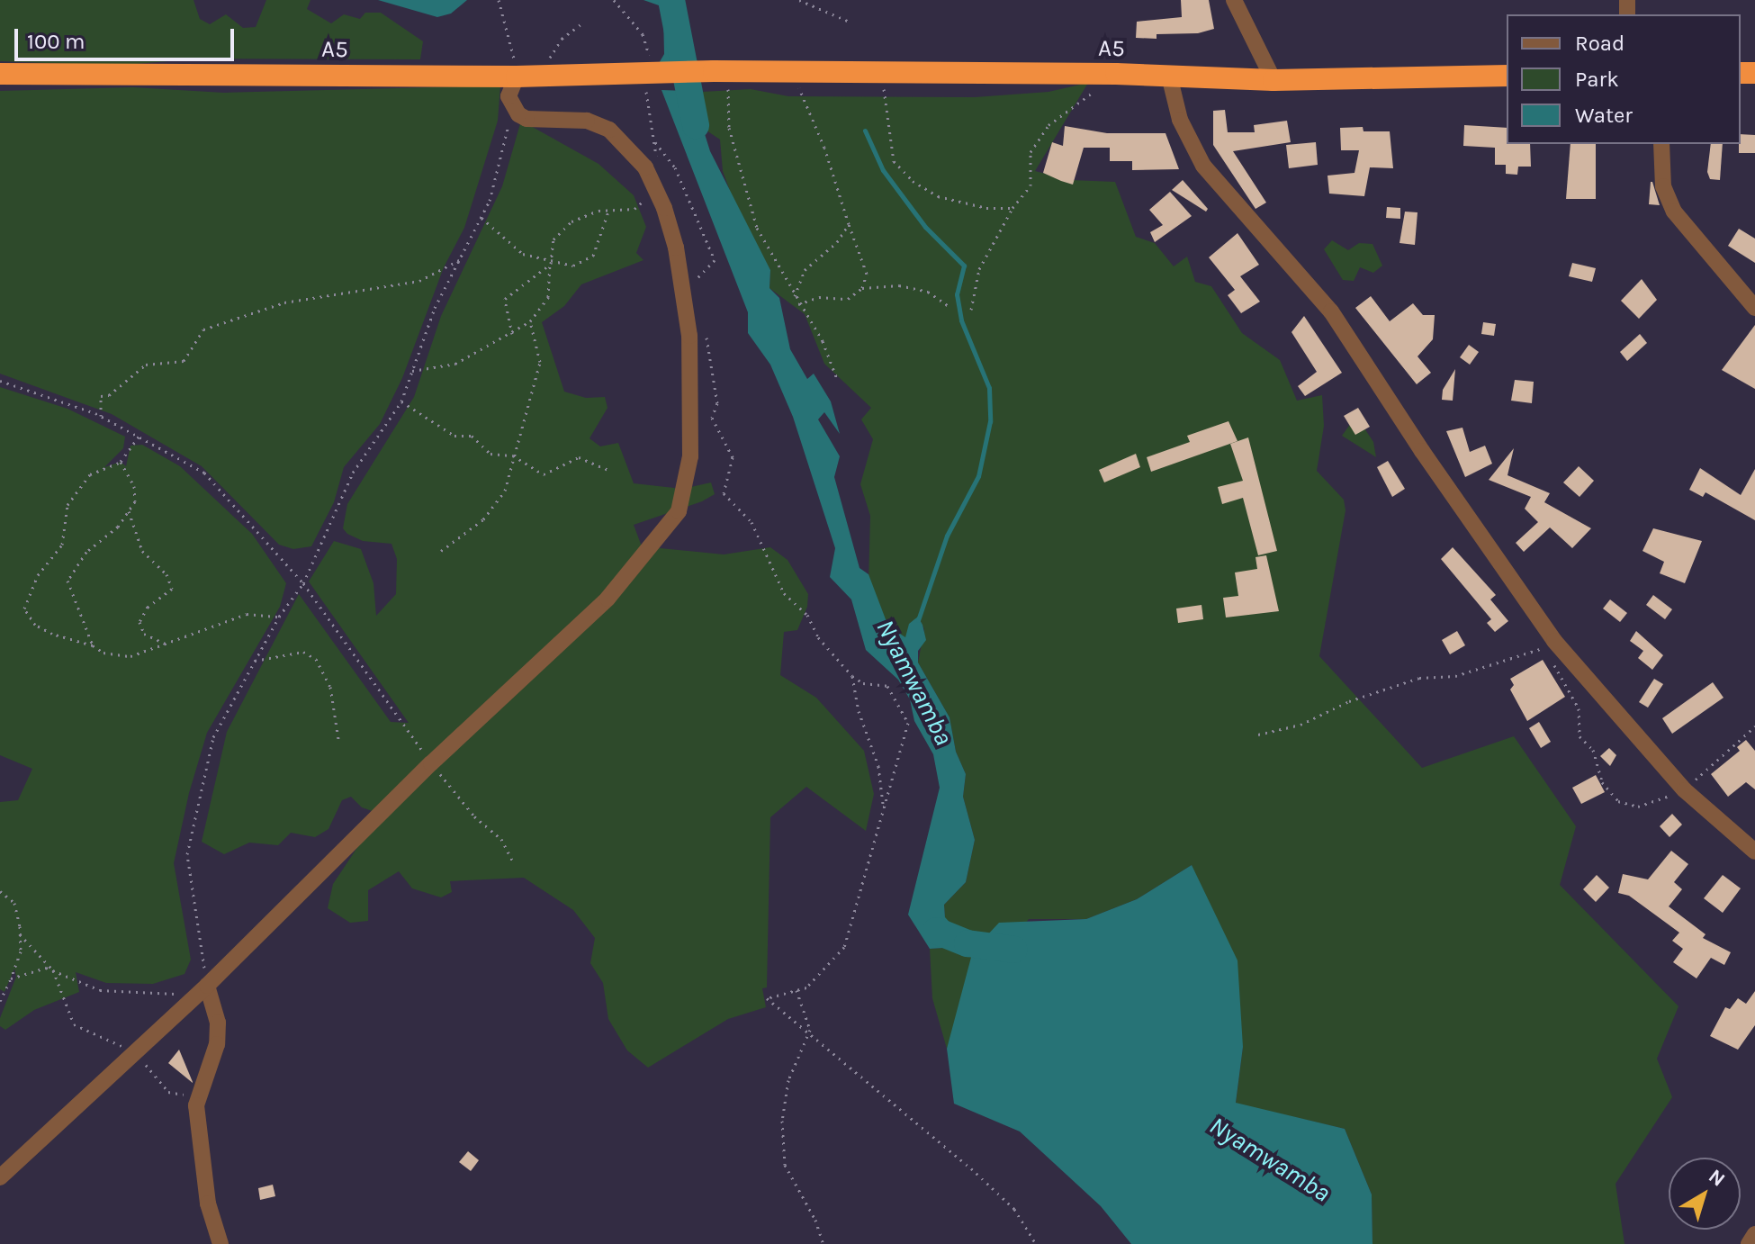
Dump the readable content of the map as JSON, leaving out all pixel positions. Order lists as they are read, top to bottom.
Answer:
{
  "streets": {
    "highway": ["A5"]
  },
  "water": ["Nyamwamba"],
  "legend": ["Road", "Park", "Water"],
  "scale_bar": "100 m",
  "north": "top right"
}
